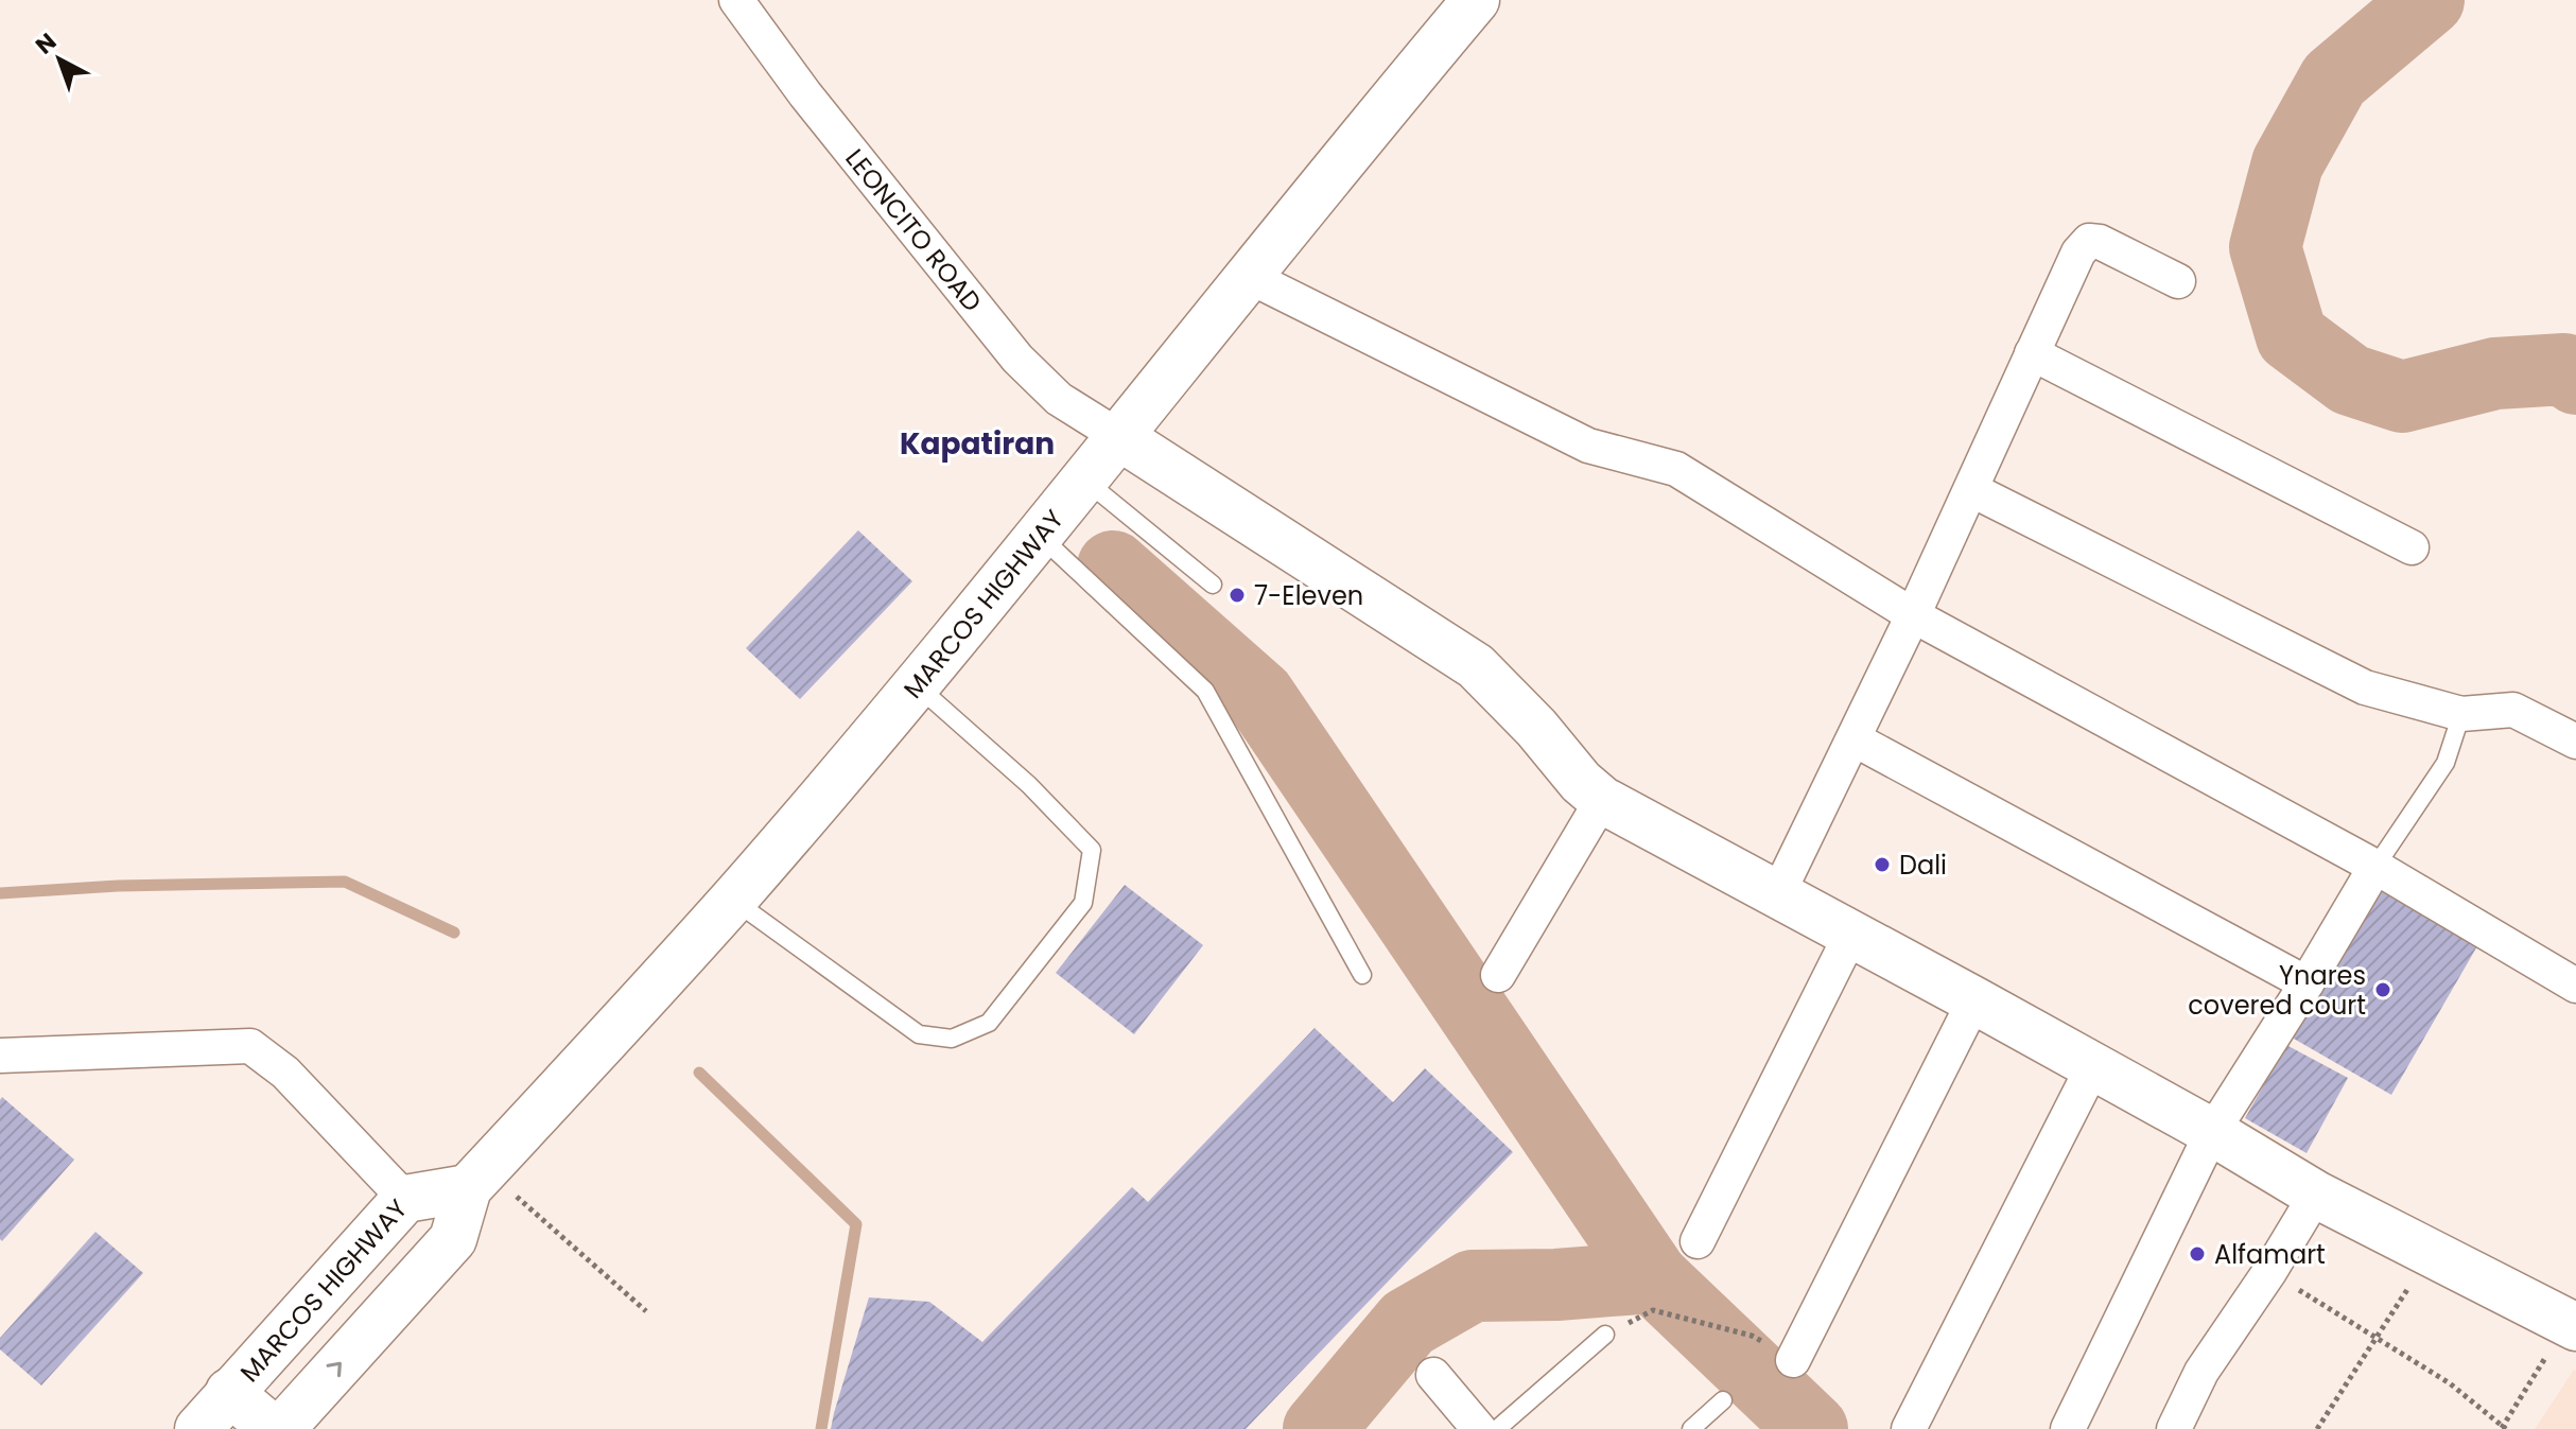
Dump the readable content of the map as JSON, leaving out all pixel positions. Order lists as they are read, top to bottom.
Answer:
{
  "streets": {
    "main road": ["MARCOS HIGHWAY"],
    "street": ["LEONCITO ROAD"]
  },
  "crossings": [
    ["LEONCITO ROAD", "MARCOS HIGHWAY"]
  ],
  "districts": ["Kapatiran"],
  "places": [
    "7-Eleven",
    "Dali",
    "Ynares covered court",
    "Alfamart"
  ],
  "north": "top left"
}
